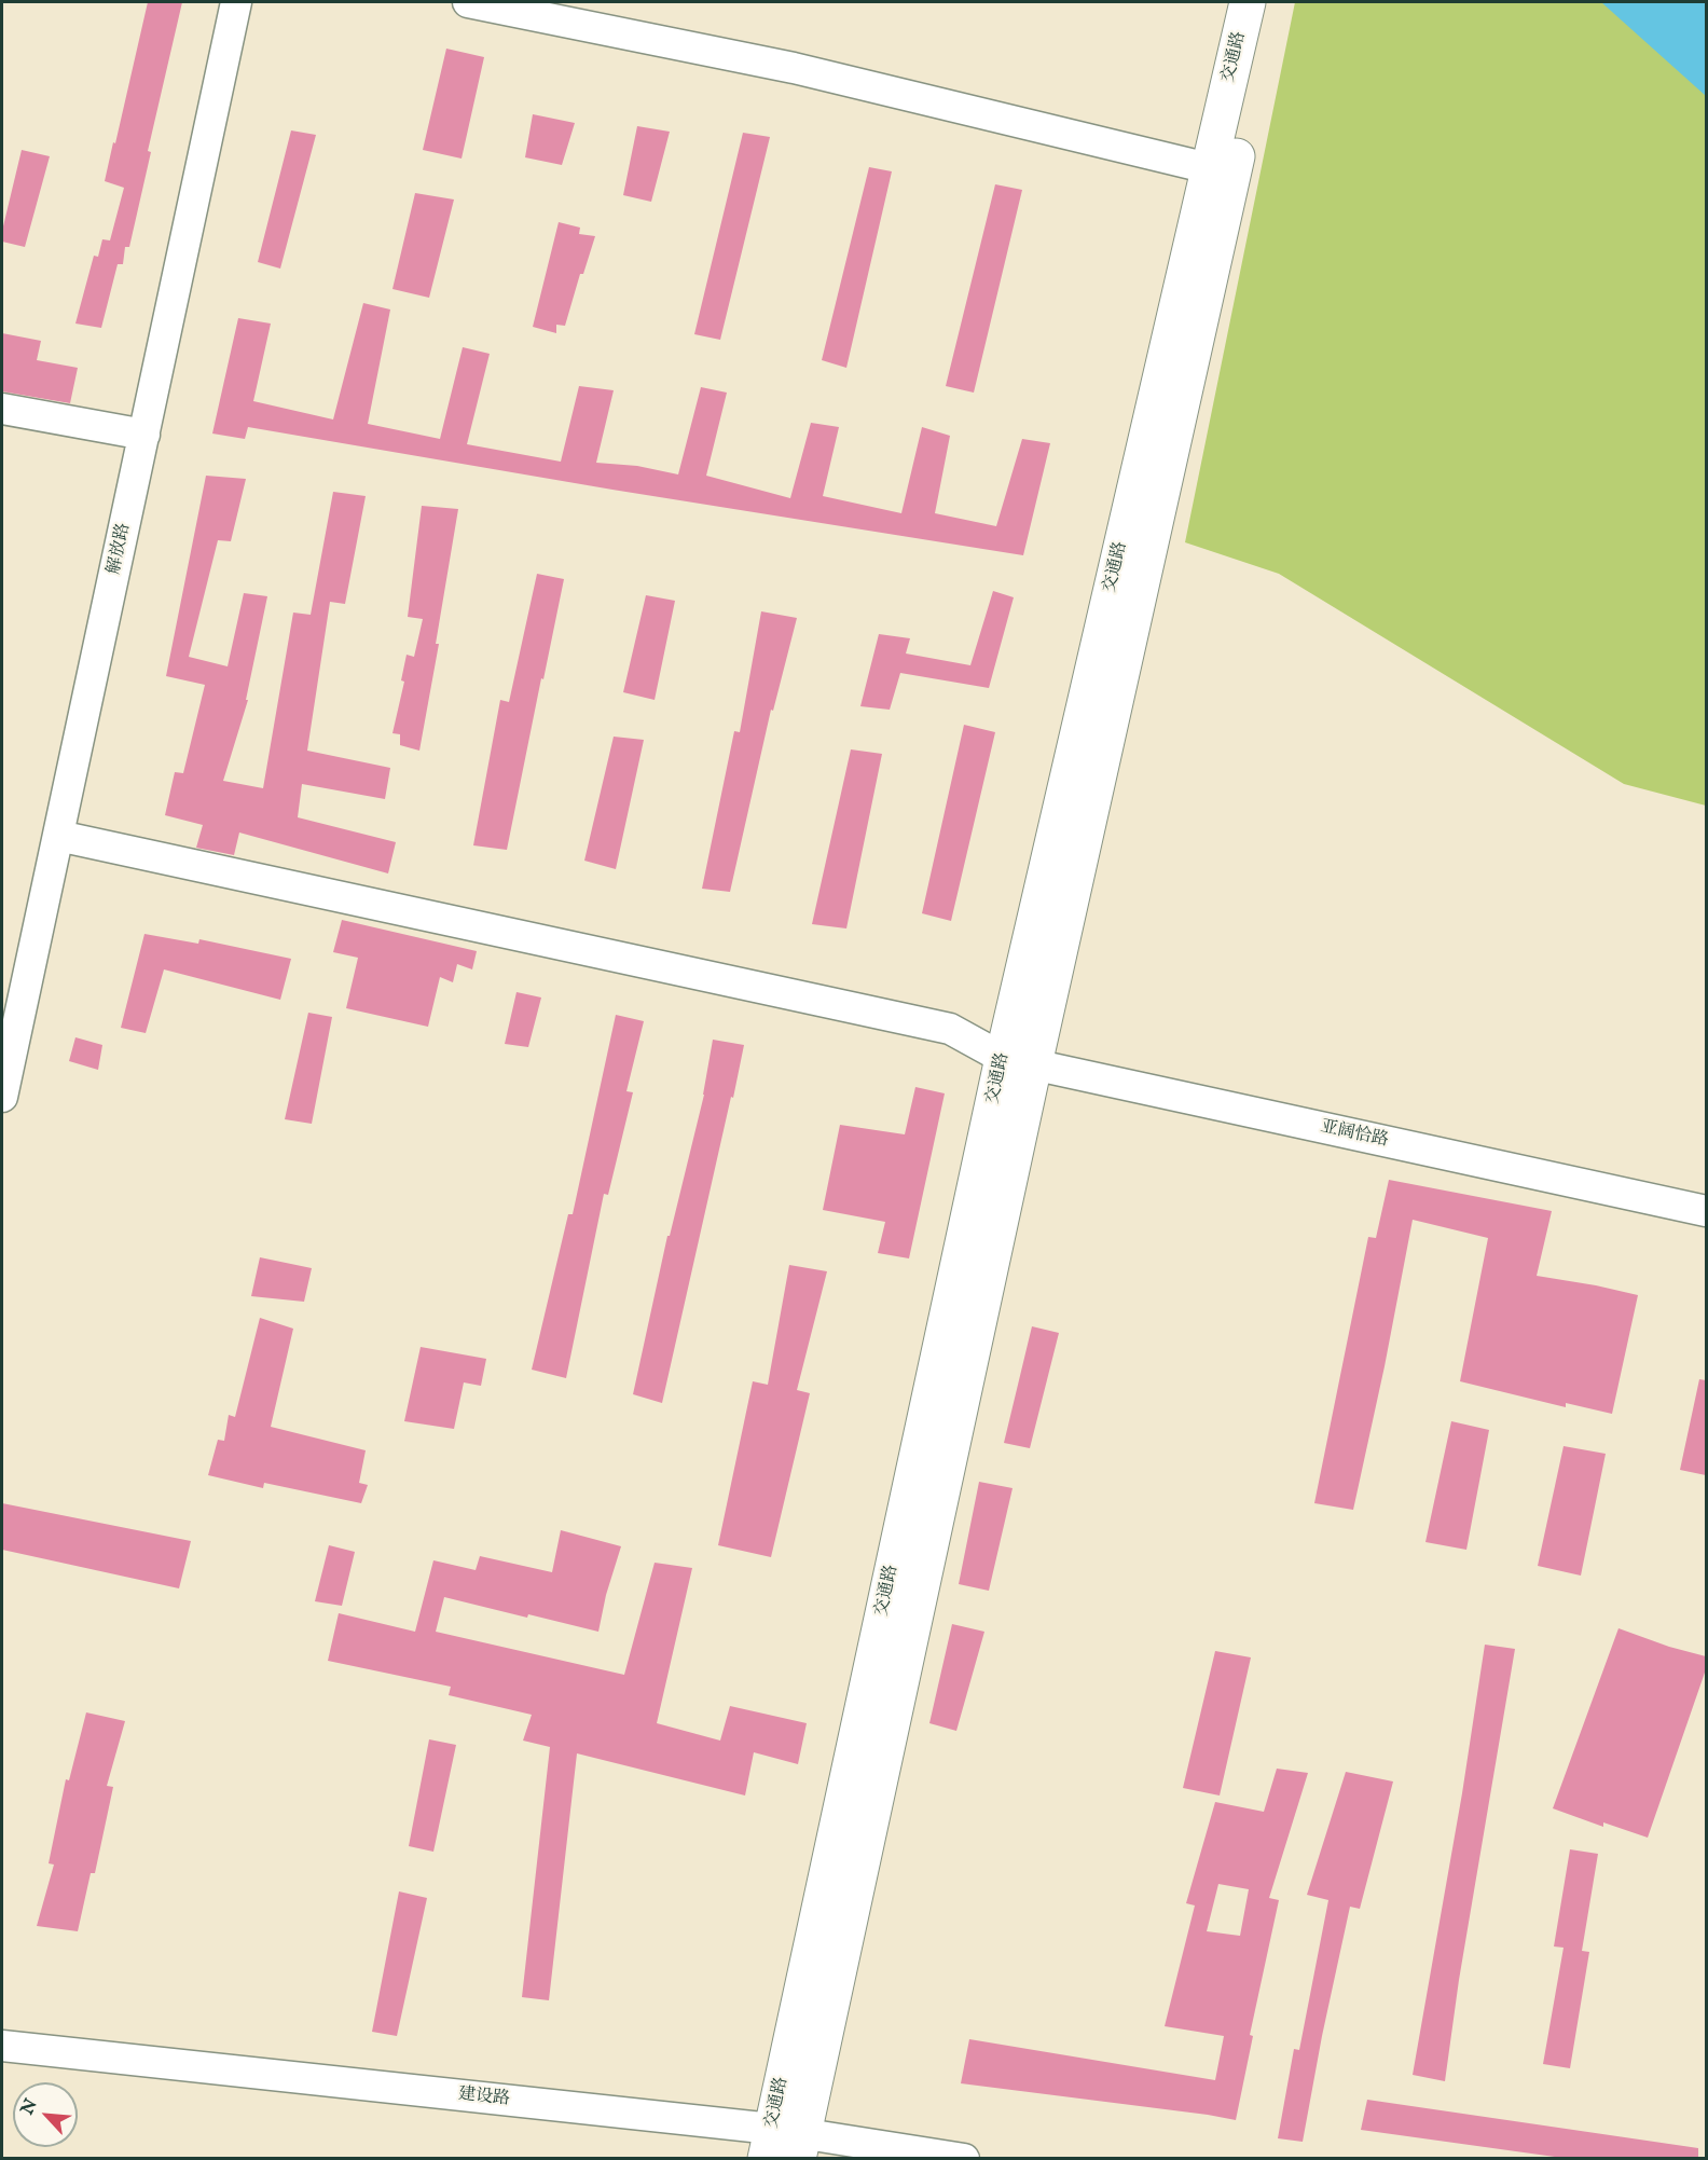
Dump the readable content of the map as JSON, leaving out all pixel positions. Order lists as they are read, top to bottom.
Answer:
{
  "streets": {
    "main road": ["交通路"],
    "street": ["解放路", "亚阔恰路", "建设路"]
  },
  "crossings": [
    ["交通路", "亚阔恰路"],
    ["交通路", "建设路"],
    ["解放路", "亚阔恰路"]
  ],
  "north": "top left"
}
